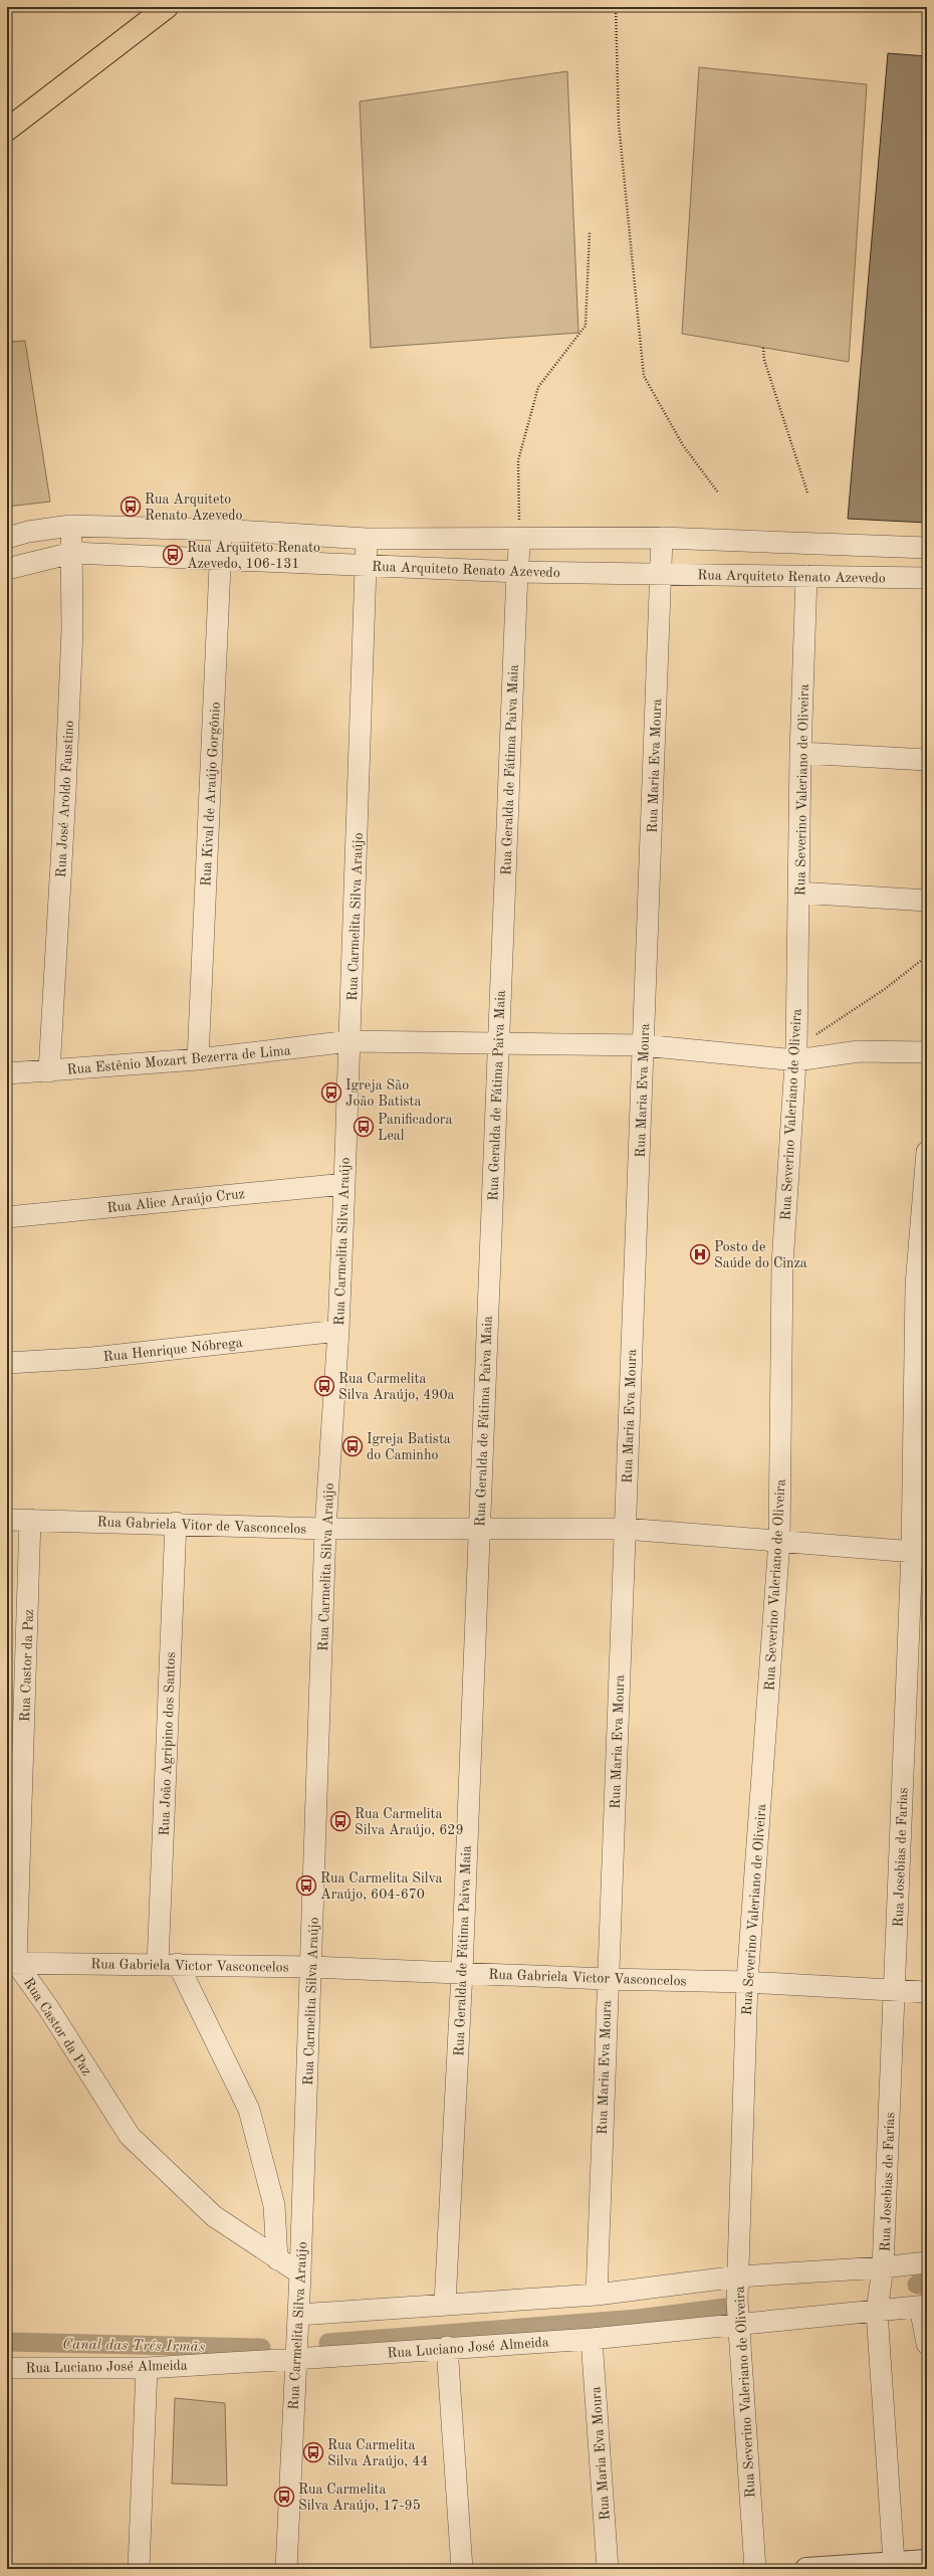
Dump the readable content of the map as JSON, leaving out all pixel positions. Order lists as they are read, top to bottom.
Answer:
{
  "streets": {
    "street": [
      "Rua Arquiteto Renato Azevedo",
      "Rua Maria Eva Moura",
      "Rua Geralda de Fátima Paiva Maia",
      "Rua Severino Valeriano de Oliveira",
      "Rua Kival de Araújo Gorgônio",
      "Rua José Aroldo Faustino",
      "Rua Carmelita Silva Araújo",
      "Rua Estênio Mozart Bezerra de Lima",
      "Rua Alice Araújo Cruz",
      "Rua Henrique Nóbrega",
      "Rua Gabriela Vitor de Vasconcelos",
      "Rua Castor da Paz",
      "Rua João Agripino dos Santos",
      "Rua Josebias de Farias",
      "Rua Gabriela Victor Vasconcelos",
      "Rua Luciano José Almeida"
    ]
  },
  "crossings": [
    ["Rua Arquiteto Renato Azevedo", "Rua Maria Eva Moura"],
    ["Rua Arquiteto Renato Azevedo", "Rua Geralda de Fátima Paiva Maia"],
    ["Rua Arquiteto Renato Azevedo", "Rua Severino Valeriano de Oliveira"],
    ["Rua Arquiteto Renato Azevedo", "Rua Kival de Araújo Gorgônio"],
    ["Rua Arquiteto Renato Azevedo", "Rua José Aroldo Faustino"],
    ["Rua Arquiteto Renato Azevedo", "Rua Carmelita Silva Araújo"],
    ["Rua Maria Eva Moura", "Rua Estênio Mozart Bezerra de Lima"],
    ["Rua Maria Eva Moura", "Rua Gabriela Vitor de Vasconcelos"],
    ["Rua Maria Eva Moura", "Rua Gabriela Victor Vasconcelos"],
    ["Rua Maria Eva Moura", "Rua Luciano José Almeida"],
    ["Rua Geralda de Fátima Paiva Maia", "Rua Estênio Mozart Bezerra de Lima"],
    ["Rua Geralda de Fátima Paiva Maia", "Rua Gabriela Vitor de Vasconcelos"],
    ["Rua Geralda de Fátima Paiva Maia", "Rua Gabriela Victor Vasconcelos"],
    ["Rua Severino Valeriano de Oliveira", "Rua Estênio Mozart Bezerra de Lima"],
    ["Rua Severino Valeriano de Oliveira", "Rua Gabriela Vitor de Vasconcelos"],
    ["Rua Severino Valeriano de Oliveira", "Rua Gabriela Victor Vasconcelos"],
    ["Rua Severino Valeriano de Oliveira", "Rua Luciano José Almeida"],
    ["Rua Kival de Araújo Gorgônio", "Rua Estênio Mozart Bezerra de Lima"],
    ["Rua José Aroldo Faustino", "Rua Estênio Mozart Bezerra de Lima"],
    ["Rua Carmelita Silva Araújo", "Rua Estênio Mozart Bezerra de Lima"],
    ["Rua Carmelita Silva Araújo", "Rua Alice Araújo Cruz"],
    ["Rua Carmelita Silva Araújo", "Rua Henrique Nóbrega"],
    ["Rua Carmelita Silva Araújo", "Rua Gabriela Vitor de Vasconcelos"],
    ["Rua Carmelita Silva Araújo", "Rua Castor da Paz"],
    ["Rua Carmelita Silva Araújo", "Rua Gabriela Victor Vasconcelos"],
    ["Rua Carmelita Silva Araújo", "Rua Luciano José Almeida"],
    ["Rua Gabriela Vitor de Vasconcelos", "Rua Castor da Paz"],
    ["Rua Gabriela Vitor de Vasconcelos", "Rua João Agripino dos Santos"],
    ["Rua Gabriela Vitor de Vasconcelos", "Rua Josebias de Farias"],
    ["Rua Castor da Paz", "Rua Gabriela Victor Vasconcelos"],
    ["Rua João Agripino dos Santos", "Rua Gabriela Victor Vasconcelos"],
    ["Rua Josebias de Farias", "Rua Gabriela Victor Vasconcelos"],
    ["Rua Josebias de Farias", "Rua Luciano José Almeida"]
  ],
  "water": ["Canal das Três Irmãs"],
  "places": {
    "bus stop": [
      "Rua Arquiteto Renato Azevedo",
      "Rua Arquiteto Renato Azevedo, 106-131",
      "Igreja São João Batista",
      "Panificadora Leal",
      "Rua Carmelita Silva Araújo, 490a",
      "Igreja Batista do Caminho",
      "Rua Carmelita Silva Araújo, 629",
      "Rua Carmelita Silva Araújo, 604-670",
      "Rua Carmelita Silva Araújo, 44",
      "Rua Carmelita Silva Araújo, 17-95"
    ],
    "hospital": ["Posto de Saúde do Cinza"]
  }
}
